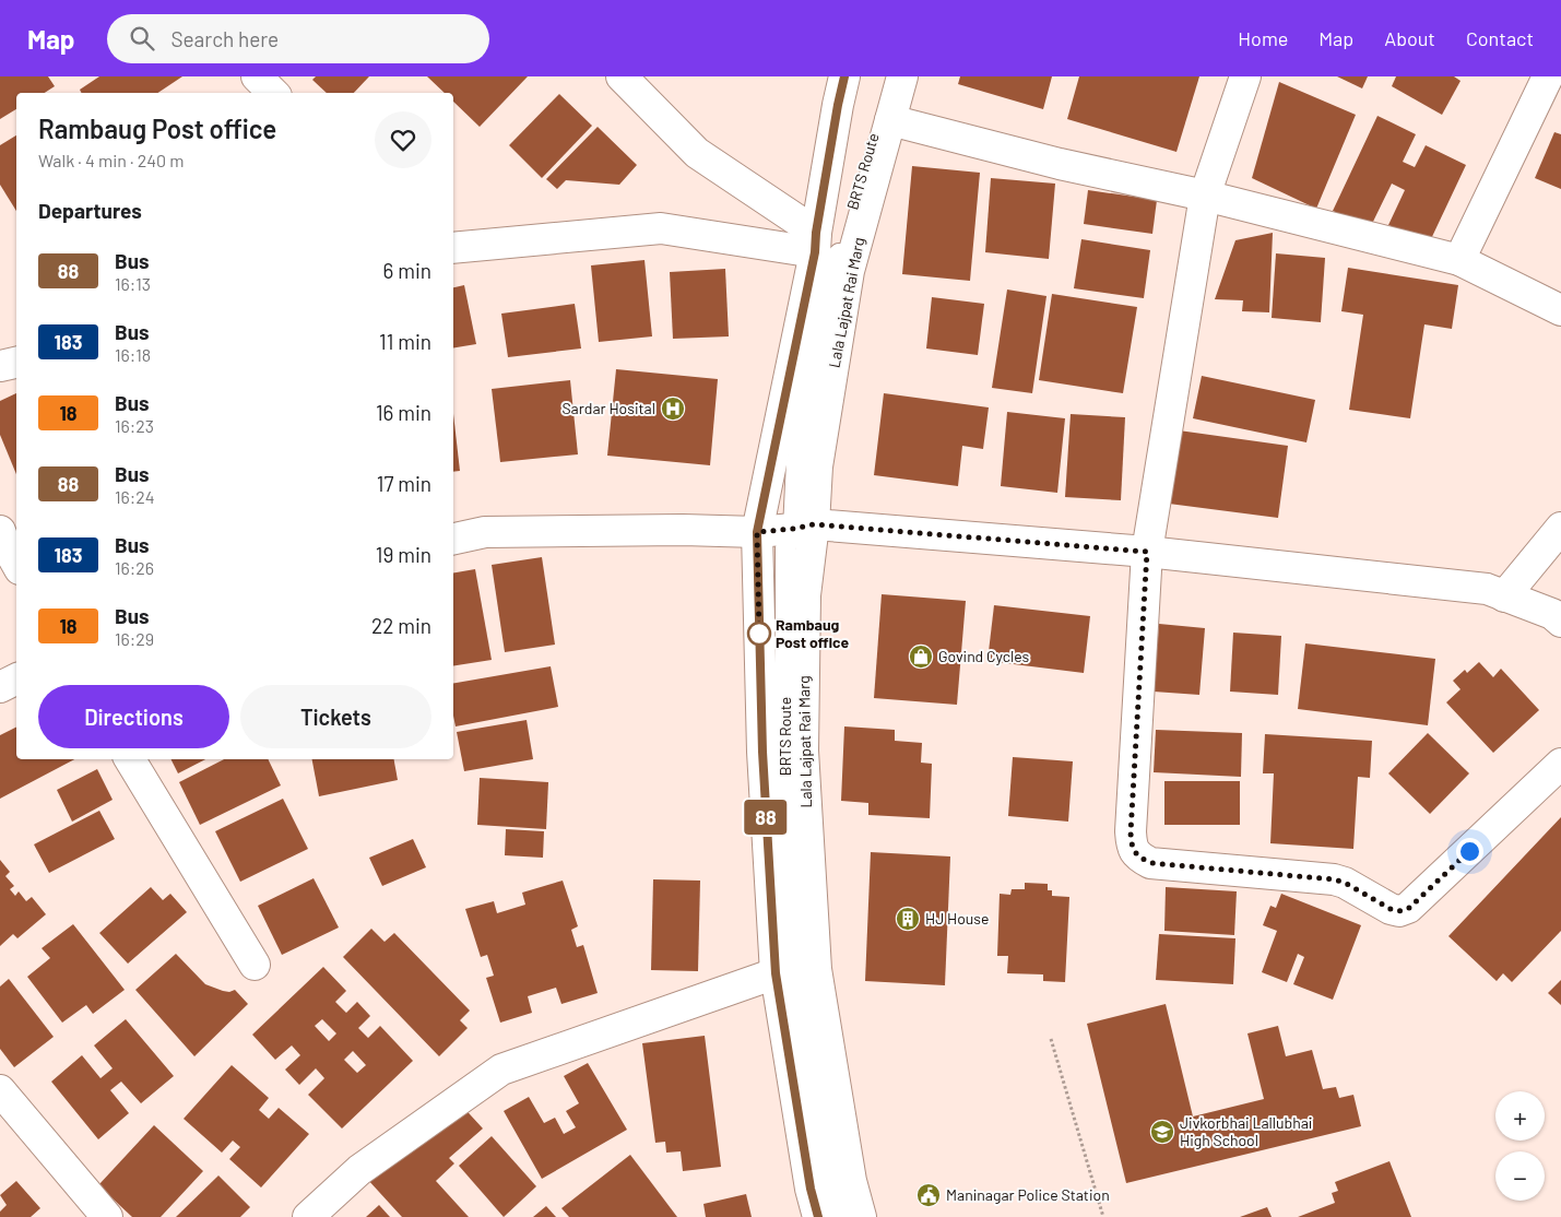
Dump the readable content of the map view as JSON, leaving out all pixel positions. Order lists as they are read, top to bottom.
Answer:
{
  "streets": {
    "street": ["Lala Lajpat Rai Marg"],
    "lane": ["BRTS Route"]
  },
  "crossings": [
    ["BRTS Route", "Lala Lajpat Rai Marg"]
  ],
  "places": {
    "hospital": ["Sardar Hosital"],
    "other": ["Rambaug Post office"],
    "shop": ["Govind Cycles"],
    "building": ["HJ House"],
    "school or university": ["Jivkorbhai Lallubhai High School"],
    "public building": ["Maninagar Police Station"]
  },
  "lines": ["bus line 88"],
  "page": {
    "header": "Map",
    "search": "Search here",
    "nav": [
      "Home",
      "Map",
      "About",
      "Contact"
    ],
    "on_map": "88",
    "heading": [
      ["Rambaug Post office", "Walk · 4 min · 240 m"],
      "Departures"
    ],
    "list": [
      {
        "mark": "88",
        "name": "Bus",
        "note": "16:13",
        "value": "6 min"
      },
      {
        "mark": "183",
        "name": "Bus",
        "note": "16:18",
        "value": "11 min"
      },
      {
        "mark": "18",
        "name": "Bus",
        "note": "16:23",
        "value": "16 min"
      },
      {
        "mark": "88",
        "name": "Bus",
        "note": "16:24",
        "value": "17 min"
      },
      {
        "mark": "183",
        "name": "Bus",
        "note": "16:26",
        "value": "19 min"
      },
      {
        "mark": "18",
        "name": "Bus",
        "note": "16:29",
        "value": "22 min"
      }
    ],
    "buttons": ["Directions", "Tickets"],
    "map_buttons": ["+", "−"]
  }
}
